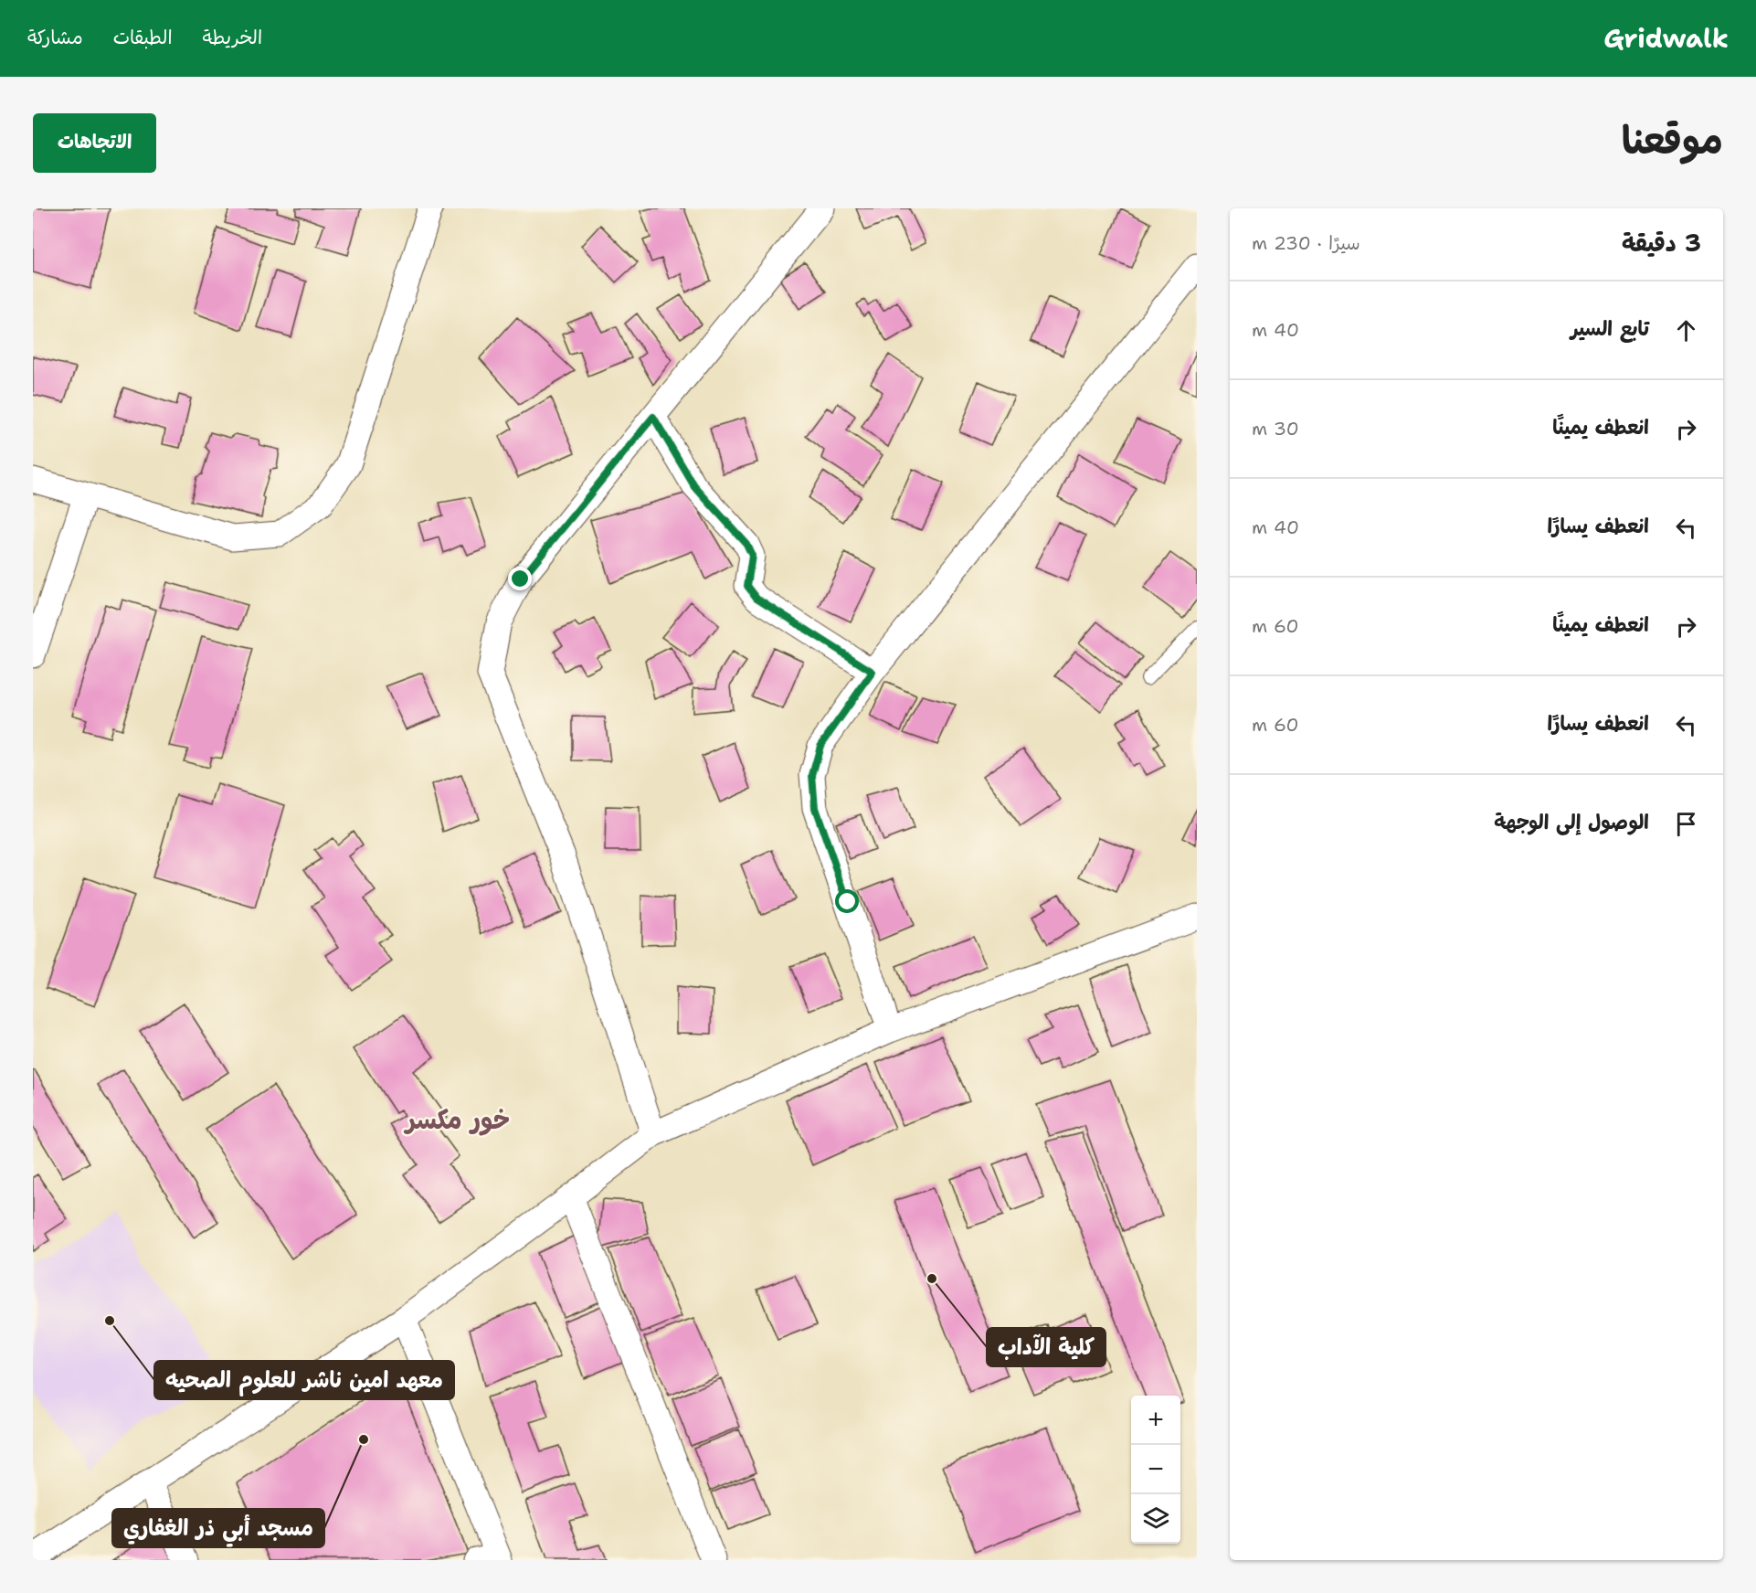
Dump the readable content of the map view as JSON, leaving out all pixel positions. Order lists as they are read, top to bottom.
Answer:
{
  "districts": ["خور مكسر"],
  "places": ["كلية الآداب", "معهد امين ناشر للعلوم الصحيه", "مسجد أبي ذر الغفاري"],
  "page": {
    "header": "Gridwalk",
    "nav": ["الخريطة", "الطبقات", "مشاركة"],
    "title": "موقعنا",
    "buttons": "الاتجاهات",
    "heading": ["3 دقيقة", "سيرًا · 230 m"],
    "list": [
      ["تابع السير", "40 m"],
      ["انعطف يمينًا", "30 m"],
      ["انعطف يسارًا", "40 m"],
      ["انعطف يمينًا", "60 m"],
      ["انعطف يسارًا", "60 m"],
      "الوصول إلى الوجهة"
    ],
    "map_buttons": ["+", "−"]
  }
}
